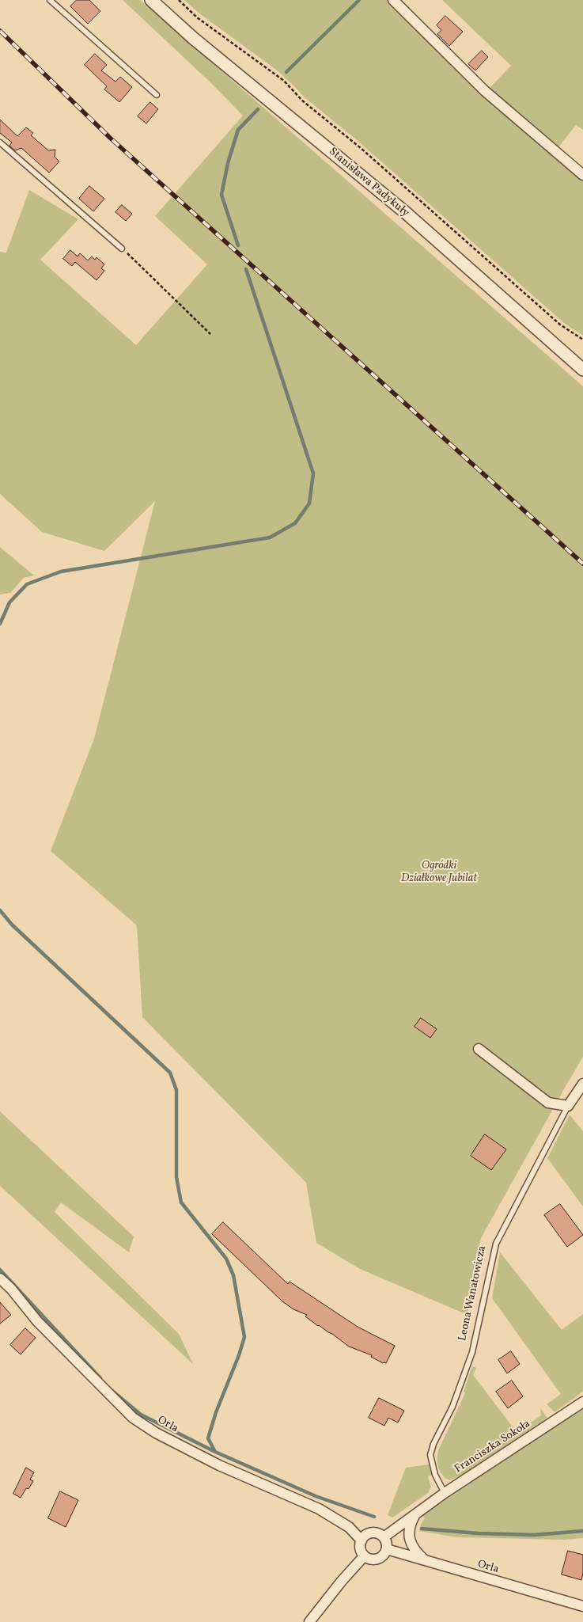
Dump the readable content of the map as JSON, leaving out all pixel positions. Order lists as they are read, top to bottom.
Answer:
{
  "streets": {
    "street": [
      "Stanisława Padykuły",
      "Leona Wanatowicza",
      "Orla",
      "Franciszka Sokoła"
    ]
  },
  "crossings": [
    ["Leona Wanatowicza", "Franciszka Sokoła"],
    ["Orla", "Franciszka Sokoła"]
  ],
  "parks": ["Ogródki Działkowe Jubilat"]
}
